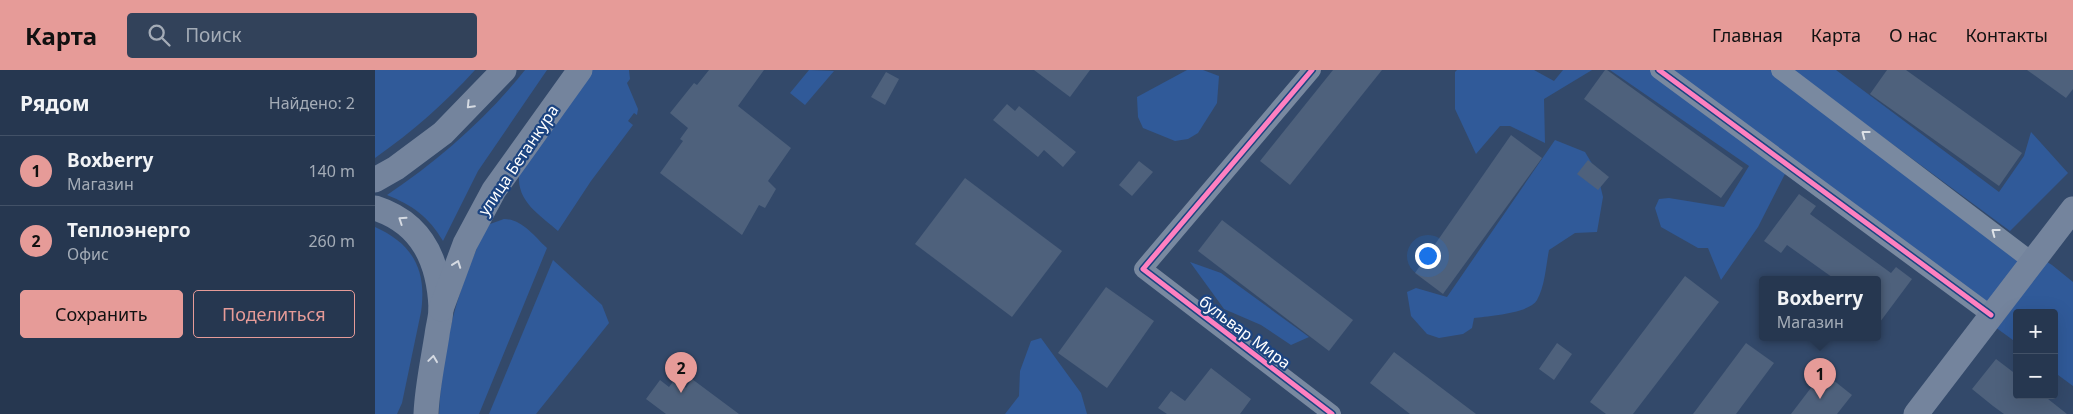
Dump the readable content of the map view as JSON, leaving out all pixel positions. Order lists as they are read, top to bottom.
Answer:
{
  "streets": {
    "main road": ["улица Бетанкура"],
    "street": ["бульвар Мира"]
  },
  "page": {
    "header": "Карта",
    "search": "Поиск",
    "nav": [
      "Главная",
      "Карта",
      "О нас",
      "Контакты"
    ],
    "heading": ["Рядом", "Найдено: 2"],
    "list": [
      {
        "mark": "1",
        "name": "Boxberry",
        "note": "Магазин",
        "value": "140 m"
      },
      {
        "mark": "2",
        "name": "Теплоэнерго",
        "note": "Офис",
        "value": "260 m"
      }
    ],
    "buttons": ["Сохранить", "Поделиться"],
    "popup": ["Boxberry", "Магазин"],
    "map_buttons": ["+", "−"],
    "pins": ["2", "1"]
  }
}
